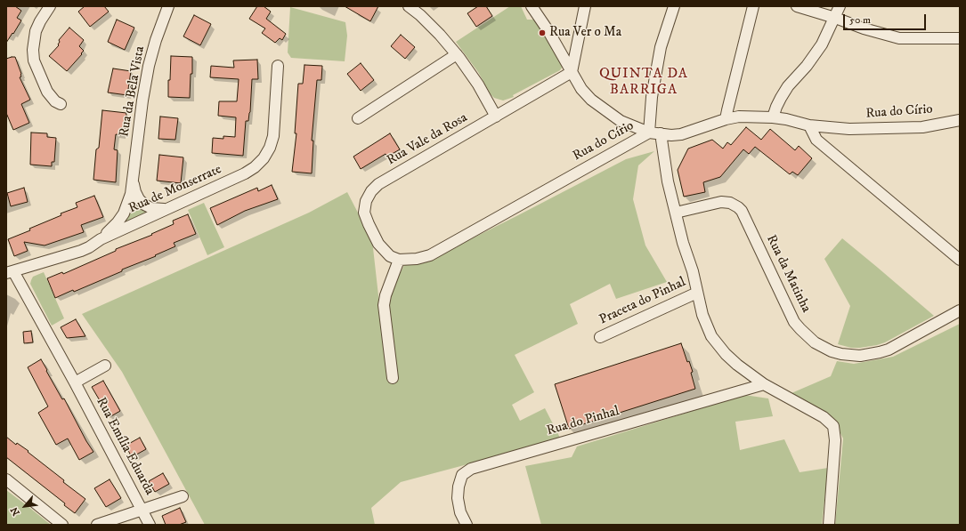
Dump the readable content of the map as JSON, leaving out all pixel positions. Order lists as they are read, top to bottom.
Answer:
{
  "streets": {
    "street": [
      "Rua da Bela Vista",
      "Rua do Círio",
      "Rua Vale da Rosa",
      "Rua de Monserrate",
      "Rua da Matinha",
      "Praceta do Pinhal",
      "Rua do Pinhal",
      "Rua Emília Eduarda"
    ]
  },
  "crossings": [
    ["Rua da Bela Vista", "Rua de Monserrate"],
    ["Rua do Círio", "Rua Vale da Rosa"],
    ["Rua de Monserrate", "Rua Emília Eduarda"]
  ],
  "districts": ["QUINTA DA BARRIGA"],
  "places": ["Rua Ver o Ma"],
  "scale_bar": "50 m",
  "north": "bottom left"
}
